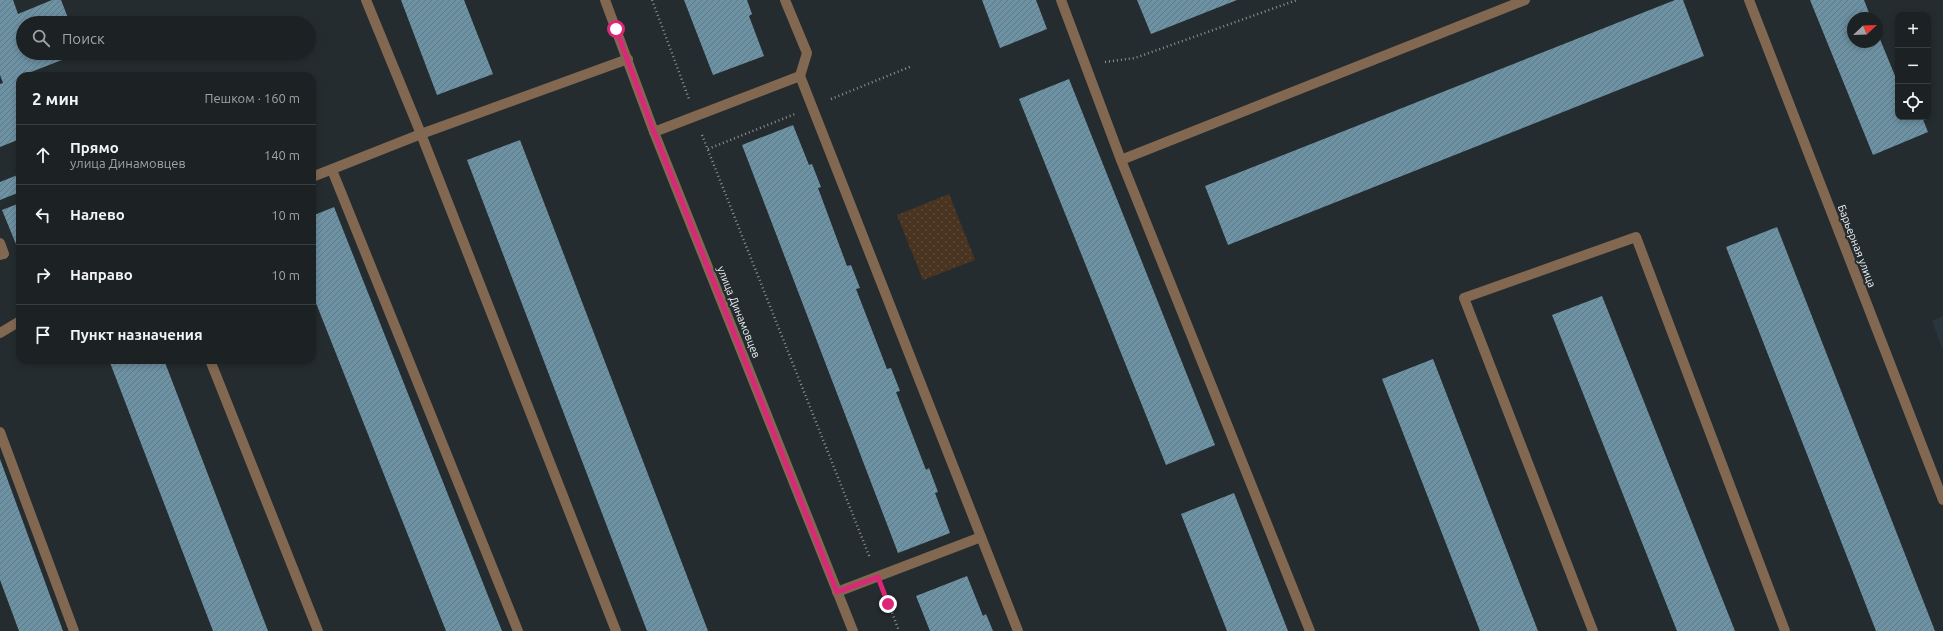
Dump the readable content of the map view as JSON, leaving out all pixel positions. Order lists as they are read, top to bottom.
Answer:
{
  "streets": {
    "street": ["Барьерная улица", "улица Динамовцев"]
  },
  "north": "top right",
  "page": {
    "map_buttons": ["+", "−"],
    "search": "Поиск",
    "heading": ["2 мин", "Пешком · 160 m"],
    "list": [
      ["Прямо", "улица Динамовцев", "140 m"],
      ["Налево", "10 m"],
      ["Направо", "10 m"],
      "Пункт назначения"
    ]
  }
}
